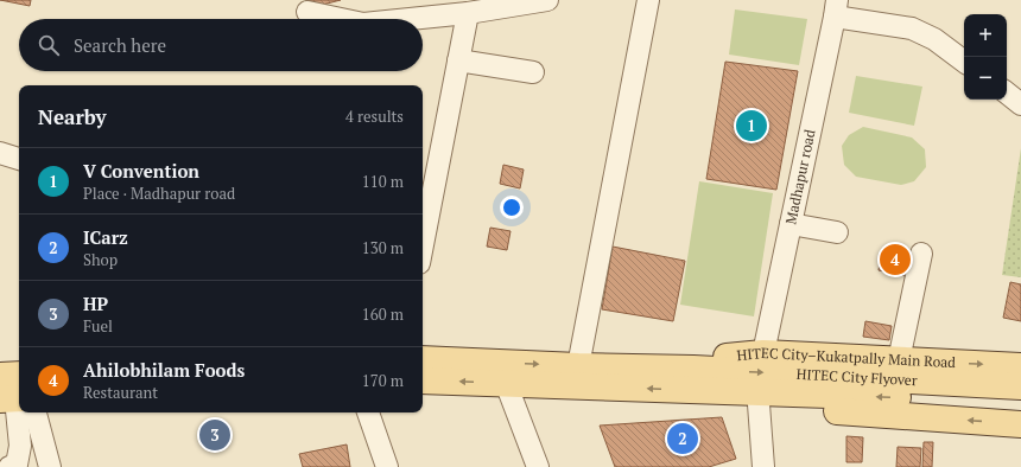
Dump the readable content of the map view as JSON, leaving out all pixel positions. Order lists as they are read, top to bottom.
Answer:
{
  "streets": {
    "main road": ["HITEC City–Kukatpally Main Road", "HITEC City Flyover"],
    "street": ["Madhapur road"]
  },
  "crossings": [
    ["Madhapur road", "HITEC City–Kukatpally Main Road"],
    ["HITEC City–Kukatpally Main Road", "HITEC City Flyover"]
  ],
  "page": {
    "map_buttons": ["+", "−"],
    "search": "Search here",
    "heading": ["Nearby", "4 results"],
    "pins": [
      "1",
      "4",
      "3",
      "2"
    ],
    "list": [
      {
        "mark": "1",
        "name": "V Convention",
        "note": "Place · Madhapur road",
        "value": "110 m"
      },
      {
        "mark": "2",
        "name": "ICarz",
        "note": "Shop",
        "value": "130 m"
      },
      {
        "mark": "3",
        "name": "HP",
        "note": "Fuel",
        "value": "160 m"
      },
      {
        "mark": "4",
        "name": "Ahilobhilam Foods",
        "note": "Restaurant",
        "value": "170 m"
      }
    ]
  }
}
